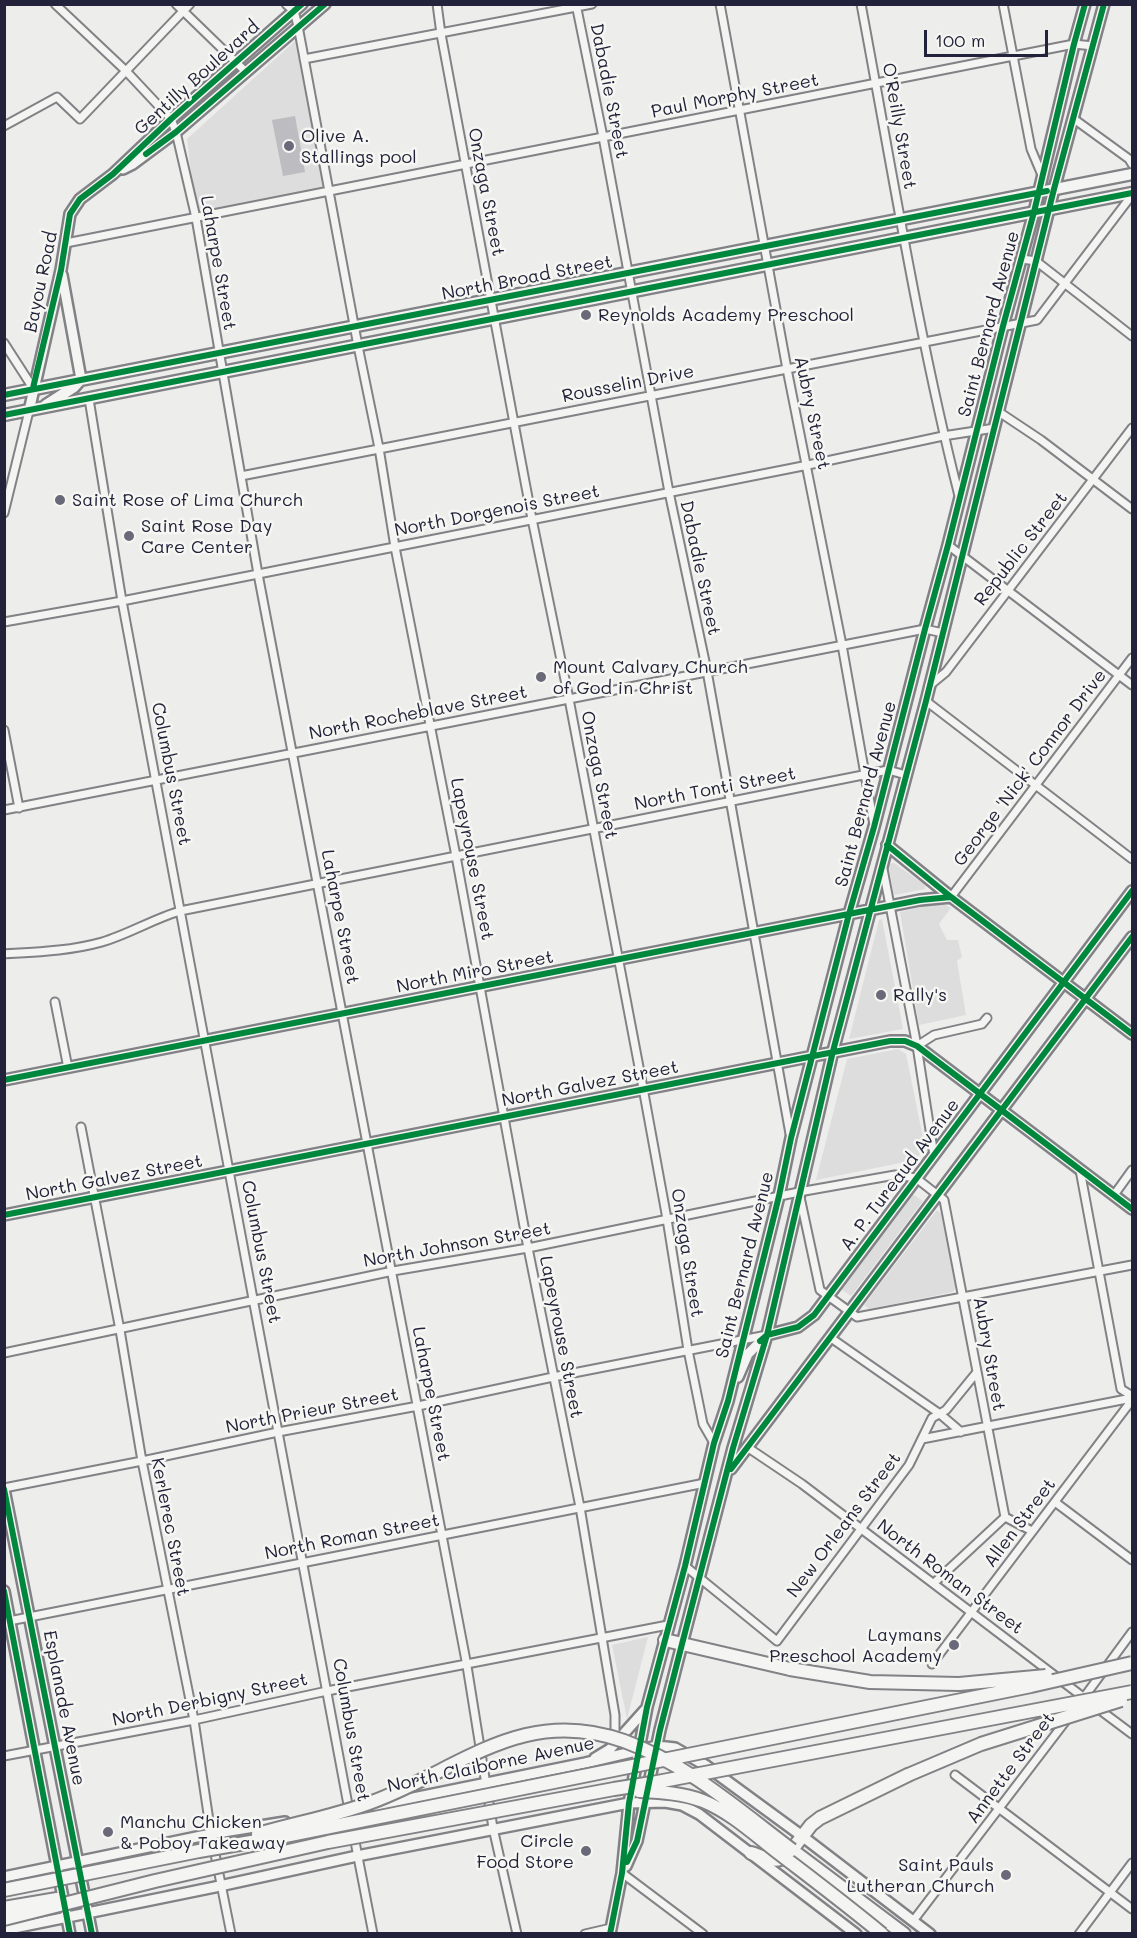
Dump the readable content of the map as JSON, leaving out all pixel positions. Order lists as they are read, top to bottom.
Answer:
{
  "streets": {
    "main road": ["North Broad Street"],
    "street": [
      "Gentilly Boulevard",
      "Dabadie Street",
      "Paul Morphy Street",
      "O'Reilly Street",
      "Onzaga Street",
      "Laharpe Street",
      "Bayou Road",
      "Saint Bernard Avenue",
      "Rousselin Drive",
      "Aubry Street",
      "North Dorgenois Street",
      "Republic Street",
      "North Rocheblave Street",
      "George 'Nick' Connor Drive",
      "Columbus Street",
      "North Tonti Street",
      "Lapeyrouse Street",
      "North Miro Street",
      "North Galvez Street",
      "A. P. Tureaud Avenue",
      "North Johnson Street",
      "North Prieur Street",
      "Allen Street",
      "New Orleans Street",
      "Kerlerec Street",
      "North Roman Street",
      "North Derbigny Street",
      "Esplanade Avenue",
      "North Claiborne Avenue",
      "Annette Street"
    ]
  },
  "crossings": [
    ["Gentilly Boulevard", "Laharpe Street"],
    ["Gentilly Boulevard", "Bayou Road"],
    ["Gentilly Boulevard", "Lapeyrouse Street"],
    ["Dabadie Street", "Paul Morphy Street"],
    ["Dabadie Street", "North Broad Street"],
    ["Dabadie Street", "Saint Bernard Avenue"],
    ["Dabadie Street", "Rousselin Drive"],
    ["Dabadie Street", "North Dorgenois Street"],
    ["Dabadie Street", "North Rocheblave Street"],
    ["Dabadie Street", "North Tonti Street"],
    ["Dabadie Street", "North Miro Street"],
    ["Dabadie Street", "North Galvez Street"],
    ["Paul Morphy Street", "O'Reilly Street"],
    ["Paul Morphy Street", "Onzaga Street"],
    ["Paul Morphy Street", "Laharpe Street"],
    ["Paul Morphy Street", "Bayou Road"],
    ["Paul Morphy Street", "Saint Bernard Avenue"],
    ["Paul Morphy Street", "Aubry Street"],
    ["Paul Morphy Street", "Lapeyrouse Street"],
    ["O'Reilly Street", "North Broad Street"],
    ["O'Reilly Street", "Saint Bernard Avenue"],
    ["O'Reilly Street", "Rousselin Drive"],
    ["O'Reilly Street", "North Dorgenois Street"],
    ["Onzaga Street", "North Broad Street"],
    ["Onzaga Street", "Saint Bernard Avenue"],
    ["Onzaga Street", "Rousselin Drive"],
    ["Onzaga Street", "North Dorgenois Street"],
    ["Onzaga Street", "North Rocheblave Street"],
    ["Onzaga Street", "North Tonti Street"],
    ["Onzaga Street", "North Miro Street"],
    ["Onzaga Street", "North Galvez Street"],
    ["Onzaga Street", "North Johnson Street"],
    ["Onzaga Street", "North Prieur Street"],
    ["Laharpe Street", "North Broad Street"],
    ["Laharpe Street", "Rousselin Drive"],
    ["Laharpe Street", "North Dorgenois Street"],
    ["Laharpe Street", "North Rocheblave Street"],
    ["Laharpe Street", "North Tonti Street"],
    ["Laharpe Street", "North Miro Street"],
    ["Laharpe Street", "North Galvez Street"],
    ["Laharpe Street", "North Johnson Street"],
    ["Laharpe Street", "North Prieur Street"],
    ["Laharpe Street", "North Roman Street"],
    ["Laharpe Street", "North Derbigny Street"],
    ["Laharpe Street", "North Claiborne Avenue"],
    ["North Broad Street", "Bayou Road"],
    ["North Broad Street", "Saint Bernard Avenue"],
    ["North Broad Street", "Aubry Street"],
    ["North Broad Street", "Columbus Street"],
    ["North Broad Street", "Lapeyrouse Street"],
    ["Saint Bernard Avenue", "Rousselin Drive"],
    ["Saint Bernard Avenue", "Aubry Street"],
    ["Saint Bernard Avenue", "North Dorgenois Street"],
    ["Saint Bernard Avenue", "Republic Street"],
    ["Saint Bernard Avenue", "North Rocheblave Street"],
    ["Saint Bernard Avenue", "North Tonti Street"],
    ["Saint Bernard Avenue", "North Miro Street"],
    ["Saint Bernard Avenue", "North Galvez Street"],
    ["Saint Bernard Avenue", "A. P. Tureaud Avenue"],
    ["Saint Bernard Avenue", "North Johnson Street"],
    ["Saint Bernard Avenue", "North Prieur Street"],
    ["Saint Bernard Avenue", "New Orleans Street"],
    ["Saint Bernard Avenue", "North Roman Street"],
    ["Saint Bernard Avenue", "North Derbigny Street"],
    ["Saint Bernard Avenue", "North Claiborne Avenue"],
    ["Rousselin Drive", "Aubry Street"],
    ["Rousselin Drive", "Lapeyrouse Street"],
    ["Aubry Street", "North Dorgenois Street"],
    ["Aubry Street", "North Rocheblave Street"],
    ["Aubry Street", "North Tonti Street"],
    ["Aubry Street", "A. P. Tureaud Avenue"],
    ["Aubry Street", "North Johnson Street"],
    ["Aubry Street", "New Orleans Street"],
    ["North Dorgenois Street", "Columbus Street"],
    ["North Dorgenois Street", "Lapeyrouse Street"],
    ["North Rocheblave Street", "Columbus Street"],
    ["North Rocheblave Street", "Lapeyrouse Street"],
    ["George 'Nick' Connor Drive", "North Miro Street"],
    ["Columbus Street", "North Tonti Street"],
    ["Columbus Street", "North Miro Street"],
    ["Columbus Street", "North Galvez Street"],
    ["Columbus Street", "North Johnson Street"],
    ["Columbus Street", "North Prieur Street"],
    ["Columbus Street", "North Roman Street"],
    ["Columbus Street", "North Derbigny Street"],
    ["Columbus Street", "North Claiborne Avenue"],
    ["North Tonti Street", "Lapeyrouse Street"],
    ["Lapeyrouse Street", "North Miro Street"],
    ["Lapeyrouse Street", "North Galvez Street"],
    ["Lapeyrouse Street", "North Johnson Street"],
    ["Lapeyrouse Street", "North Prieur Street"],
    ["Lapeyrouse Street", "North Roman Street"],
    ["Lapeyrouse Street", "North Derbigny Street"],
    ["North Galvez Street", "A. P. Tureaud Avenue"],
    ["North Galvez Street", "Kerlerec Street"],
    ["A. P. Tureaud Avenue", "North Johnson Street"],
    ["A. P. Tureaud Avenue", "North Prieur Street"],
    ["North Johnson Street", "Kerlerec Street"],
    ["North Prieur Street", "Kerlerec Street"],
    ["North Prieur Street", "Esplanade Avenue"],
    ["Allen Street", "North Roman Street"],
    ["New Orleans Street", "North Roman Street"],
    ["Kerlerec Street", "North Roman Street"],
    ["Kerlerec Street", "North Derbigny Street"],
    ["Kerlerec Street", "North Claiborne Avenue"],
    ["North Roman Street", "Esplanade Avenue"],
    ["North Roman Street", "Annette Street"],
    ["North Derbigny Street", "Esplanade Avenue"],
    ["Esplanade Avenue", "North Claiborne Avenue"],
    ["North Claiborne Avenue", "Annette Street"]
  ],
  "places": [
    "Olive A. Stallings pool",
    "Reynolds Academy Preschool",
    "Saint Rose of Lima Church",
    "Saint Rose Day Care Center",
    "Mount Calvary Church of God in Christ",
    "Rally's",
    "Laymans Preschool Academy",
    "Manchu Chicken & Poboy Takeaway",
    "Circle Food Store",
    "Saint Pauls Lutheran Church"
  ],
  "scale_bar": "100 m"
}
